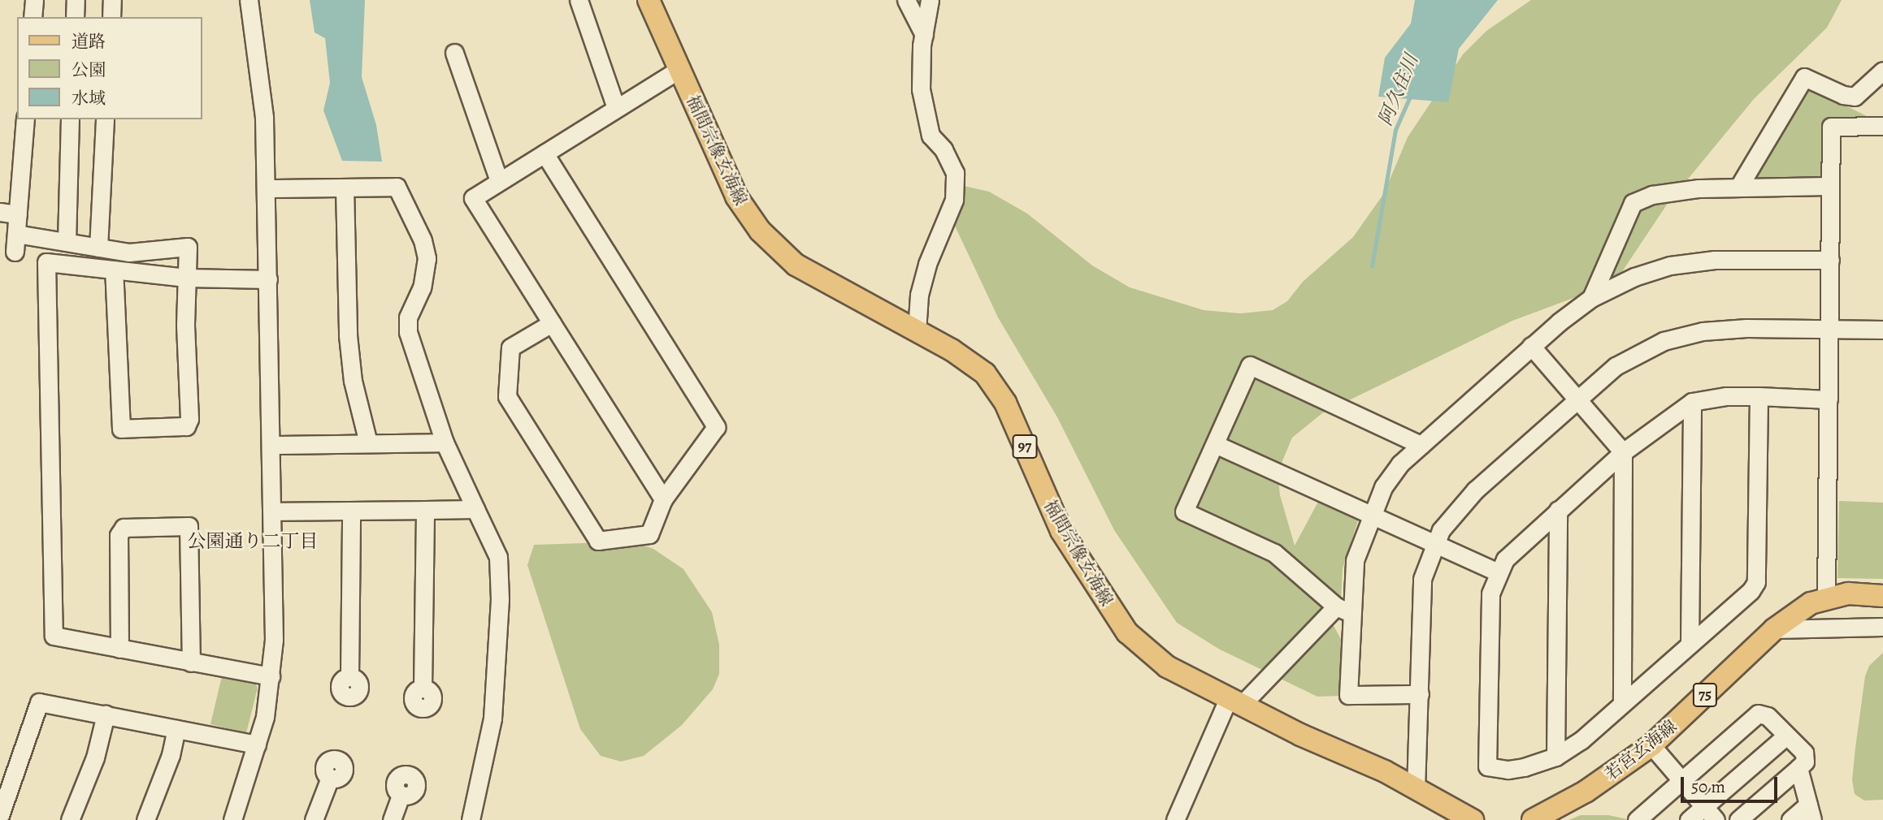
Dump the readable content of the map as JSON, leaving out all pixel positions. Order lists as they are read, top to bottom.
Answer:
{
  "streets": {
    "main road": [
      "福間宗像玄海線",
      "97",
      "75",
      "若宮玄海線"
    ]
  },
  "districts": ["公園通り二丁目"],
  "water": ["阿久住川"],
  "legend": ["道路", "公園", "水域"],
  "scale_bar": "50 m"
}
